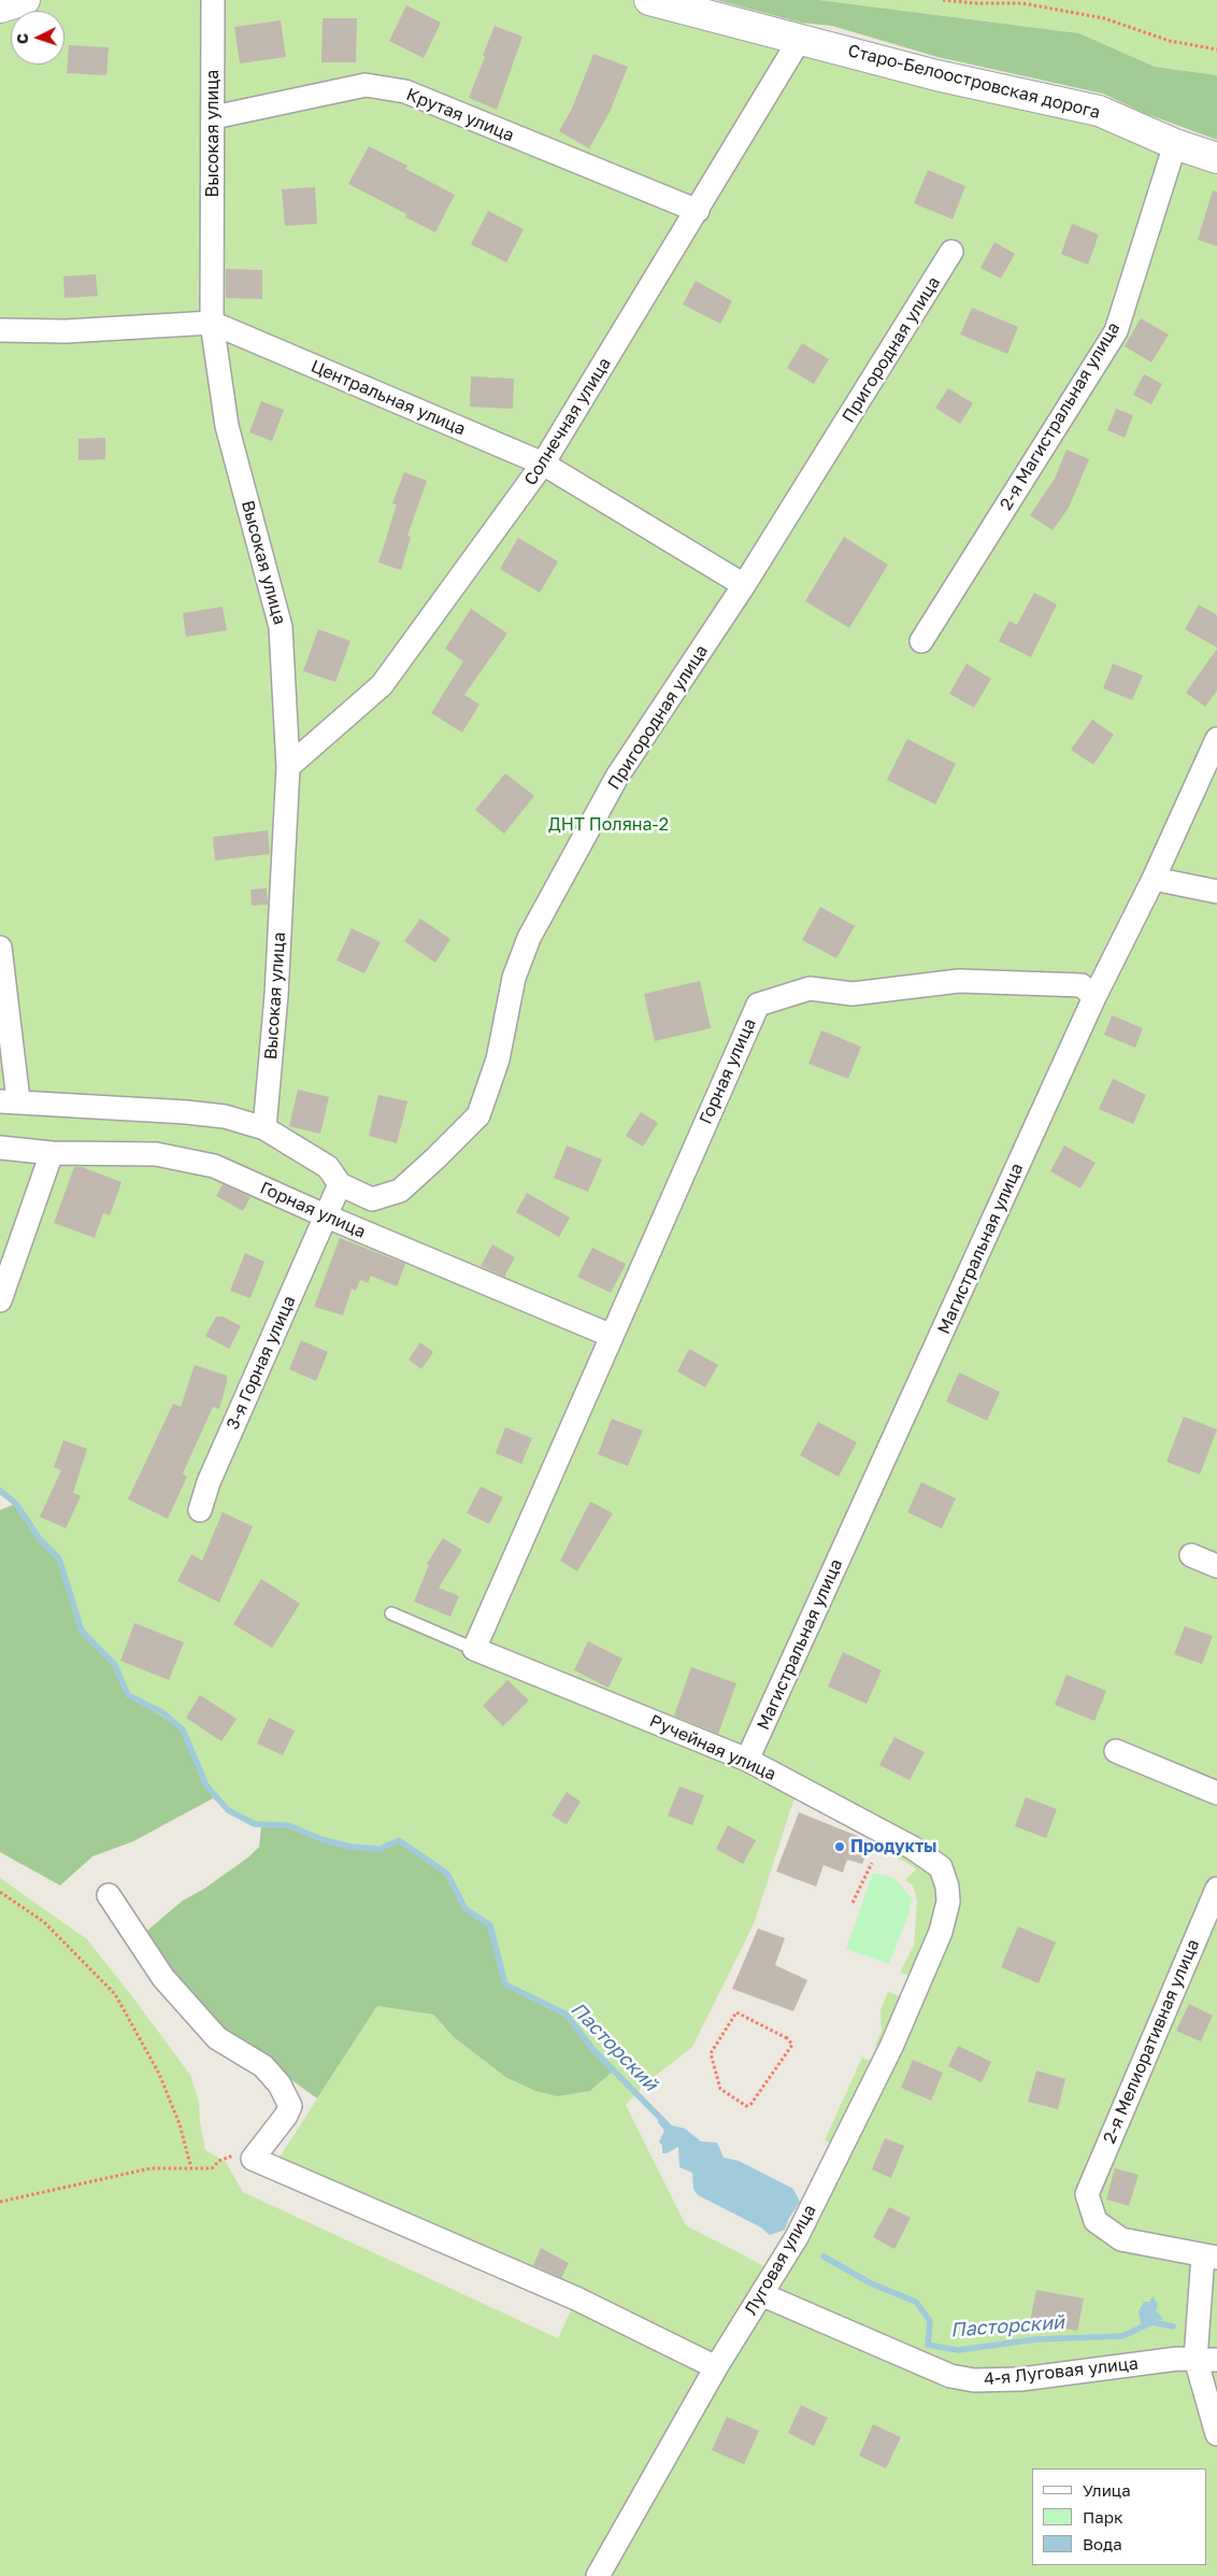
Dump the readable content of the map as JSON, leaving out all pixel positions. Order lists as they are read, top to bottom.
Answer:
{
  "streets": {
    "street": [
      "Старо-Белоостровская дорога",
      "Крутая улица",
      "Высокая улица",
      "Пригородная улица",
      "Центральная улица",
      "2-я Магистральная улица",
      "Солнечная улица",
      "Горная улица",
      "Магистральная улица",
      "3-я Горная улица",
      "Ручейная улица",
      "2-я Мелиоративная улица",
      "Луговая улица",
      "4-я Луговая улица"
    ]
  },
  "crossings": [
    ["Старо-Белоостровская дорога", "2-я Магистральная улица"],
    ["Старо-Белоостровская дорога", "Солнечная улица"],
    ["Крутая улица", "Высокая улица"],
    ["Крутая улица", "Солнечная улица"],
    ["Высокая улица", "Центральная улица"],
    ["Высокая улица", "Солнечная улица"],
    ["Пригородная улица", "Центральная улица"],
    ["Пригородная улица", "3-я Горная улица"],
    ["Центральная улица", "Солнечная улица"],
    ["Горная улица", "Магистральная улица"],
    ["Горная улица", "3-я Горная улица"],
    ["Горная улица", "Ручейная улица"],
    ["Магистральная улица", "Ручейная улица"],
    ["Ручейная улица", "Луговая улица"],
    ["Луговая улица", "4-я Луговая улица"]
  ],
  "water": ["Пасторский"],
  "parks": ["ДНТ Поляна-2"],
  "places": ["Продукты"],
  "legend": ["Улица", "Парк", "Вода"],
  "north": "left"
}
